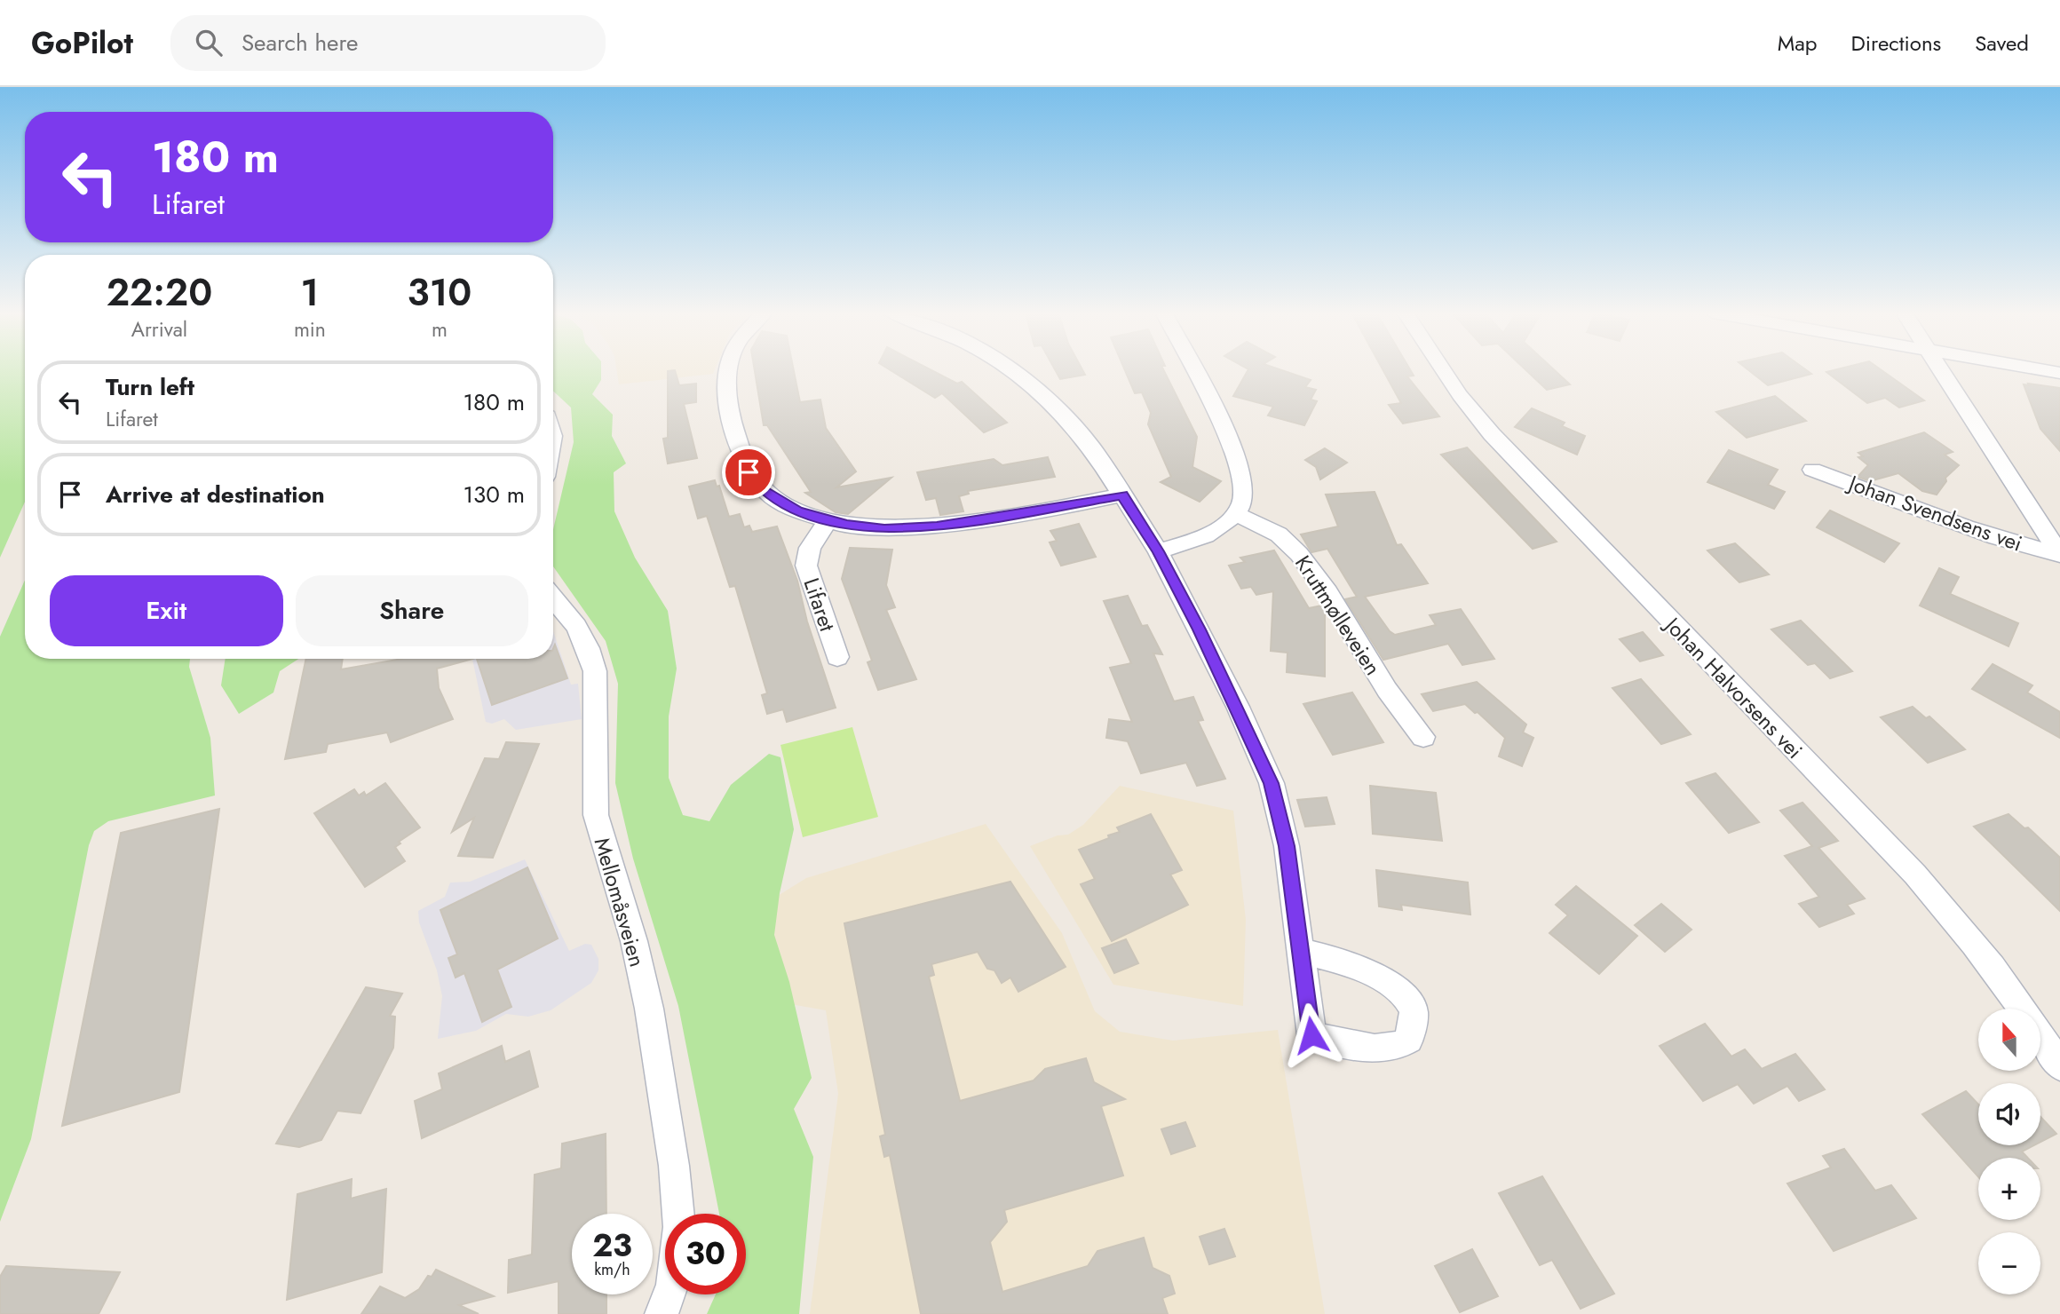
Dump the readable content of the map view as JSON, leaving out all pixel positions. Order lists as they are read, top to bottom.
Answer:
{
  "streets": {
    "street": [
      "Johan Svendsens vei",
      "Lifaret",
      "Kruttmølleveien",
      "Johan Halvorsens vei",
      "Mellomåsveien"
    ]
  },
  "north": "top",
  "page": {
    "header": "GoPilot",
    "search": "Search here",
    "nav": ["Map", "Directions", "Saved"],
    "turn": ["180 m", "Lifaret"],
    "eta": [
      "22:20",
      "Arrival",
      "1",
      "min",
      "310",
      "m"
    ],
    "list": [
      {
        "name": "Turn left",
        "note": "Lifaret",
        "value": "180 m"
      },
      {
        "name": "Arrive at destination",
        "value": "130 m"
      }
    ],
    "buttons": ["Exit", "Share"],
    "map_buttons": ["+", "−"],
    "speed": "23 km/h",
    "limit": "30"
  }
}
